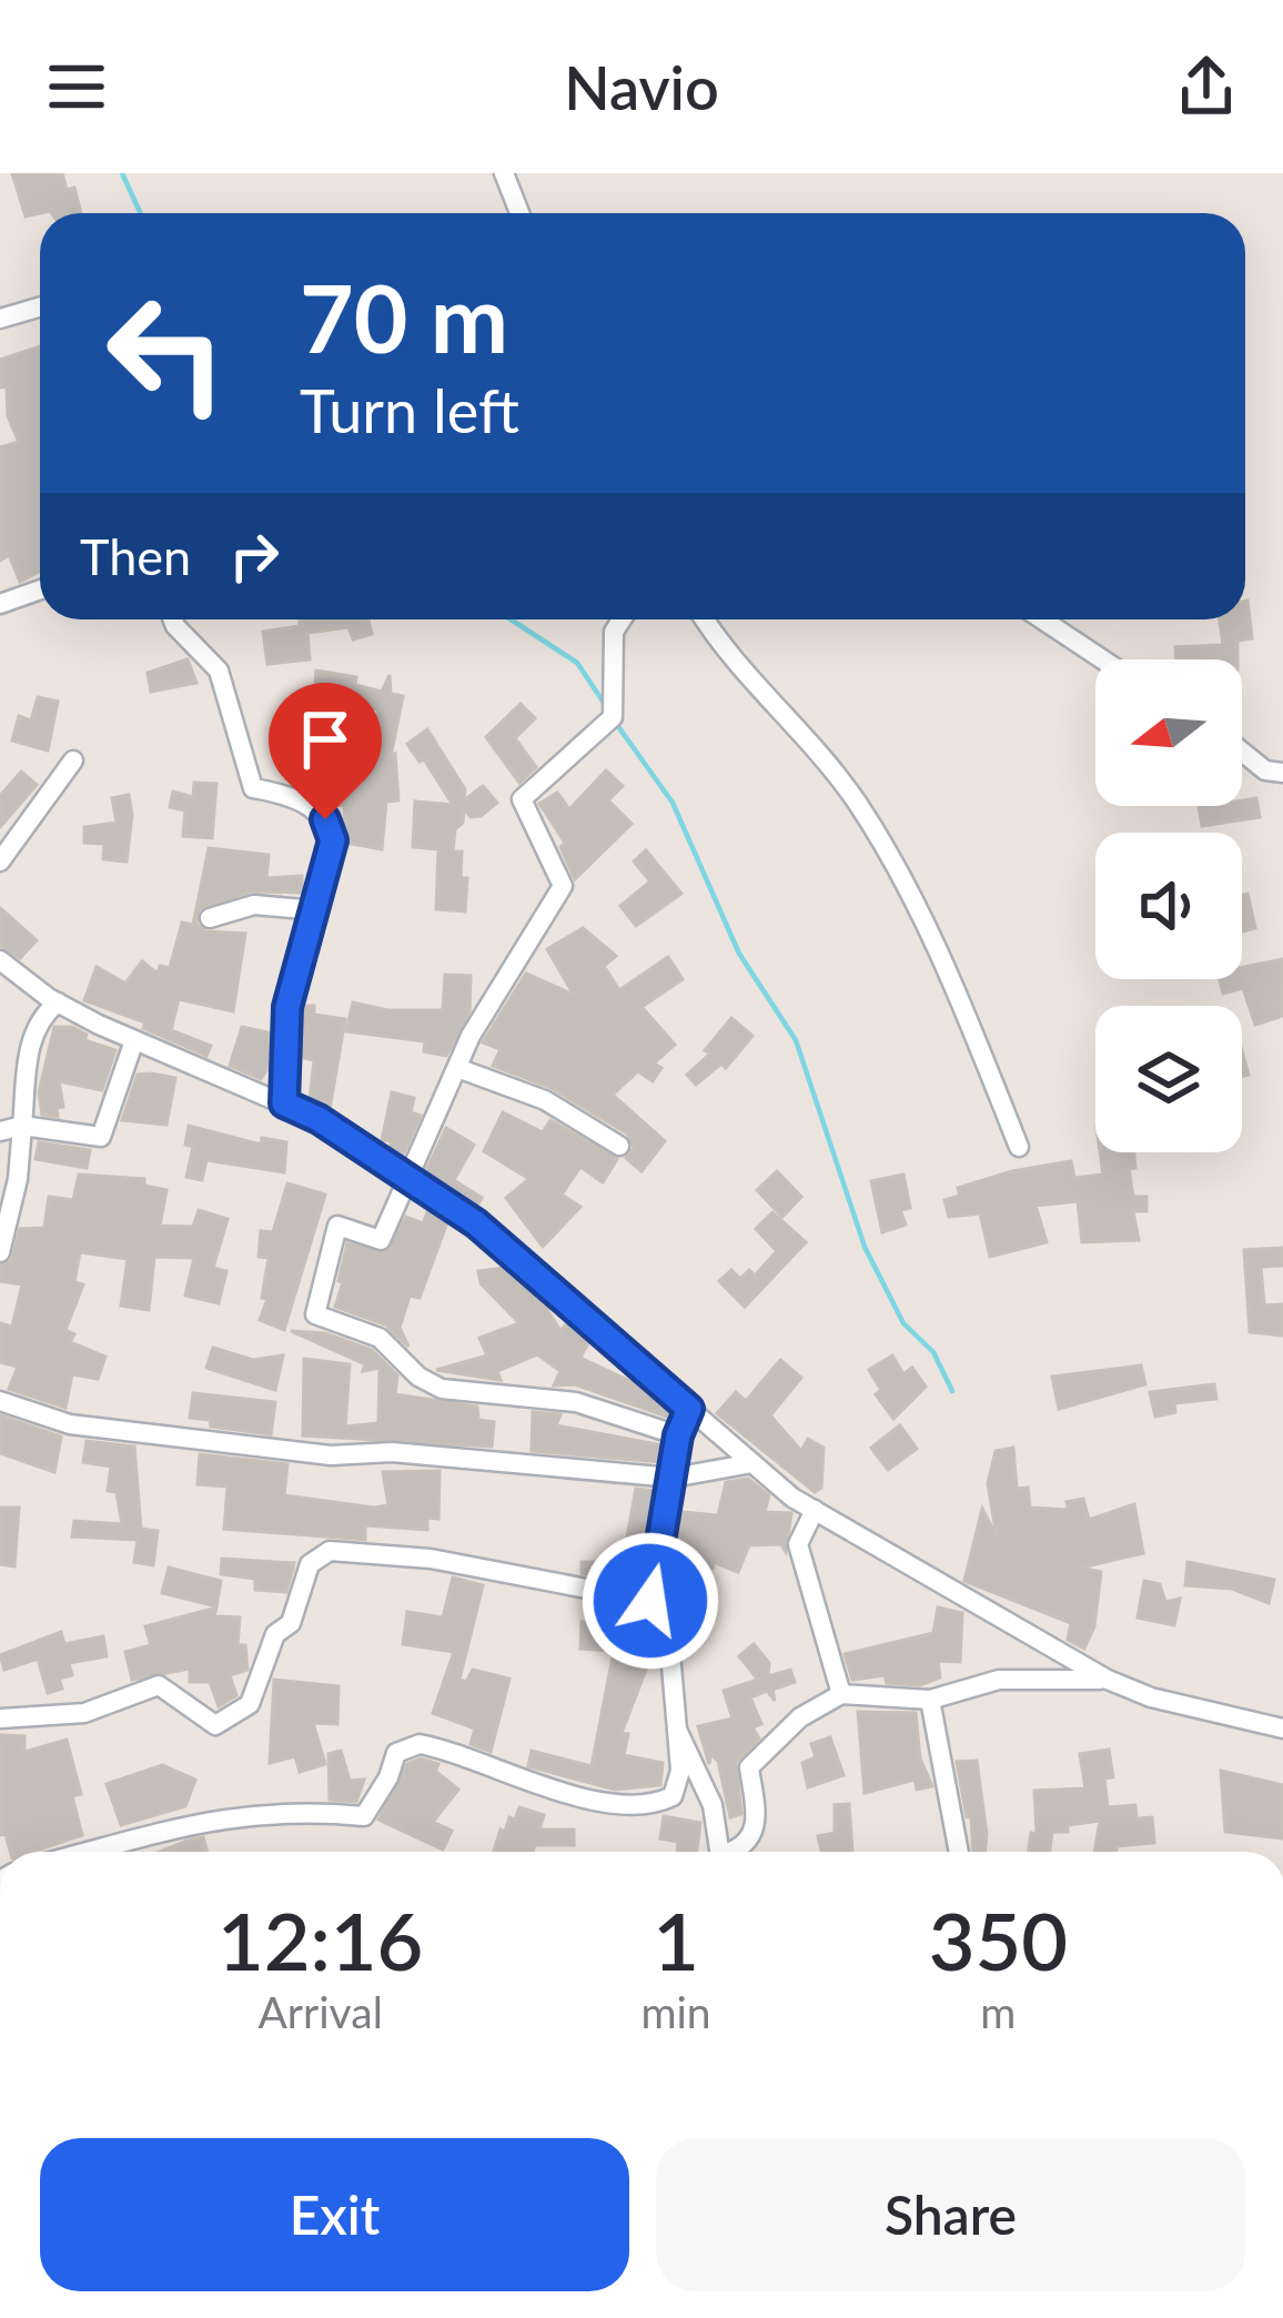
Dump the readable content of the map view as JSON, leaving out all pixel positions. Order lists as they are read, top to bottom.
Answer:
{
  "north": "left",
  "page": {
    "header": "Navio",
    "turn": ["70 m", "Turn left"],
    "then": "Then",
    "eta": [
      "12:16",
      "Arrival",
      "1",
      "min",
      "350",
      "m"
    ],
    "buttons": ["Exit", "Share"]
  }
}
